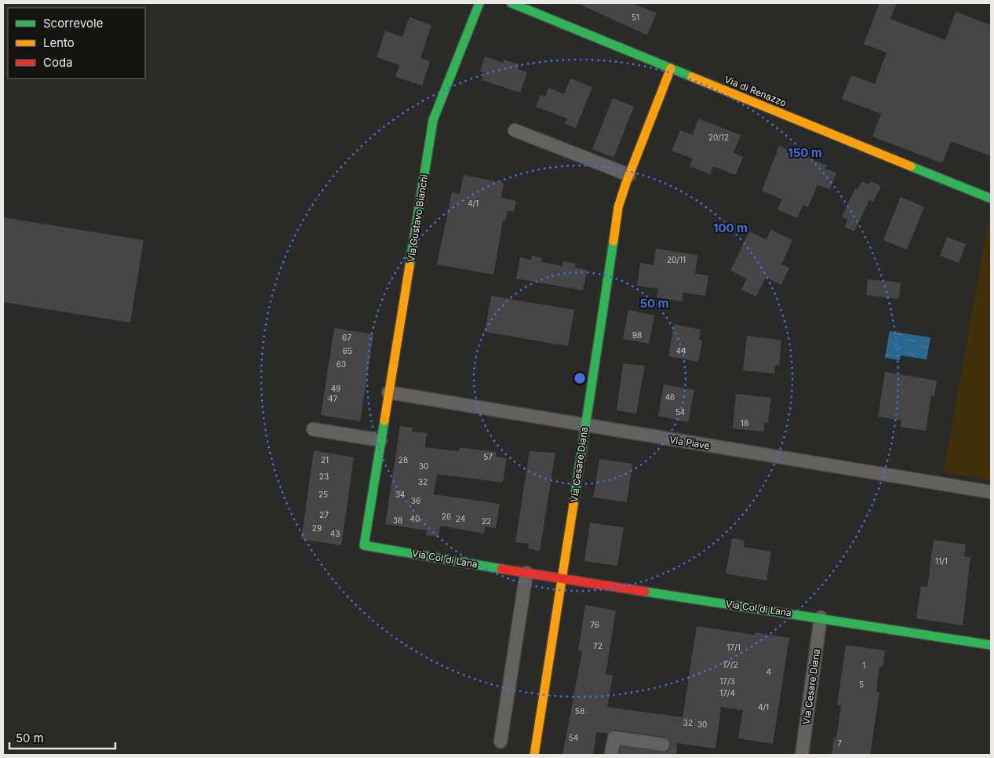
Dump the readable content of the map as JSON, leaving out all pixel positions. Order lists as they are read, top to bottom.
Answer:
{
  "streets": {
    "street": [
      "Via di Renazzo",
      "Via Gustavo Bianchi",
      "Via Piave",
      "Via Cesare Diana",
      "Via Col di Lana"
    ]
  },
  "crossings": [
    ["Via Gustavo Bianchi", "Via Piave"],
    ["Via Gustavo Bianchi", "Via Col di Lana"],
    ["Via Piave", "Via Cesare Diana"],
    ["Via Cesare Diana", "Via Col di Lana"]
  ],
  "house_numbers": [
    "51",
    "20/12",
    "4/1",
    "20/11",
    "98",
    "67",
    "65",
    "44",
    "63",
    "49",
    "46",
    "47",
    "54",
    "18",
    "57",
    "21",
    "28",
    "30",
    "23",
    "32",
    "25",
    "34",
    "36",
    "27",
    "26",
    "40",
    "24",
    "38",
    "22",
    "29",
    "43",
    "11/1",
    "76",
    "72",
    "17/1",
    "17/2",
    "1",
    "4",
    "17/3",
    "5",
    "17/4",
    "4/1",
    "58",
    "32",
    "30",
    "54",
    "7"
  ],
  "legend": ["Scorrevole", "Lento", "Coda"],
  "scale_bar": "50 m",
  "rings": ["150 m", "100 m", "50 m"]
}
